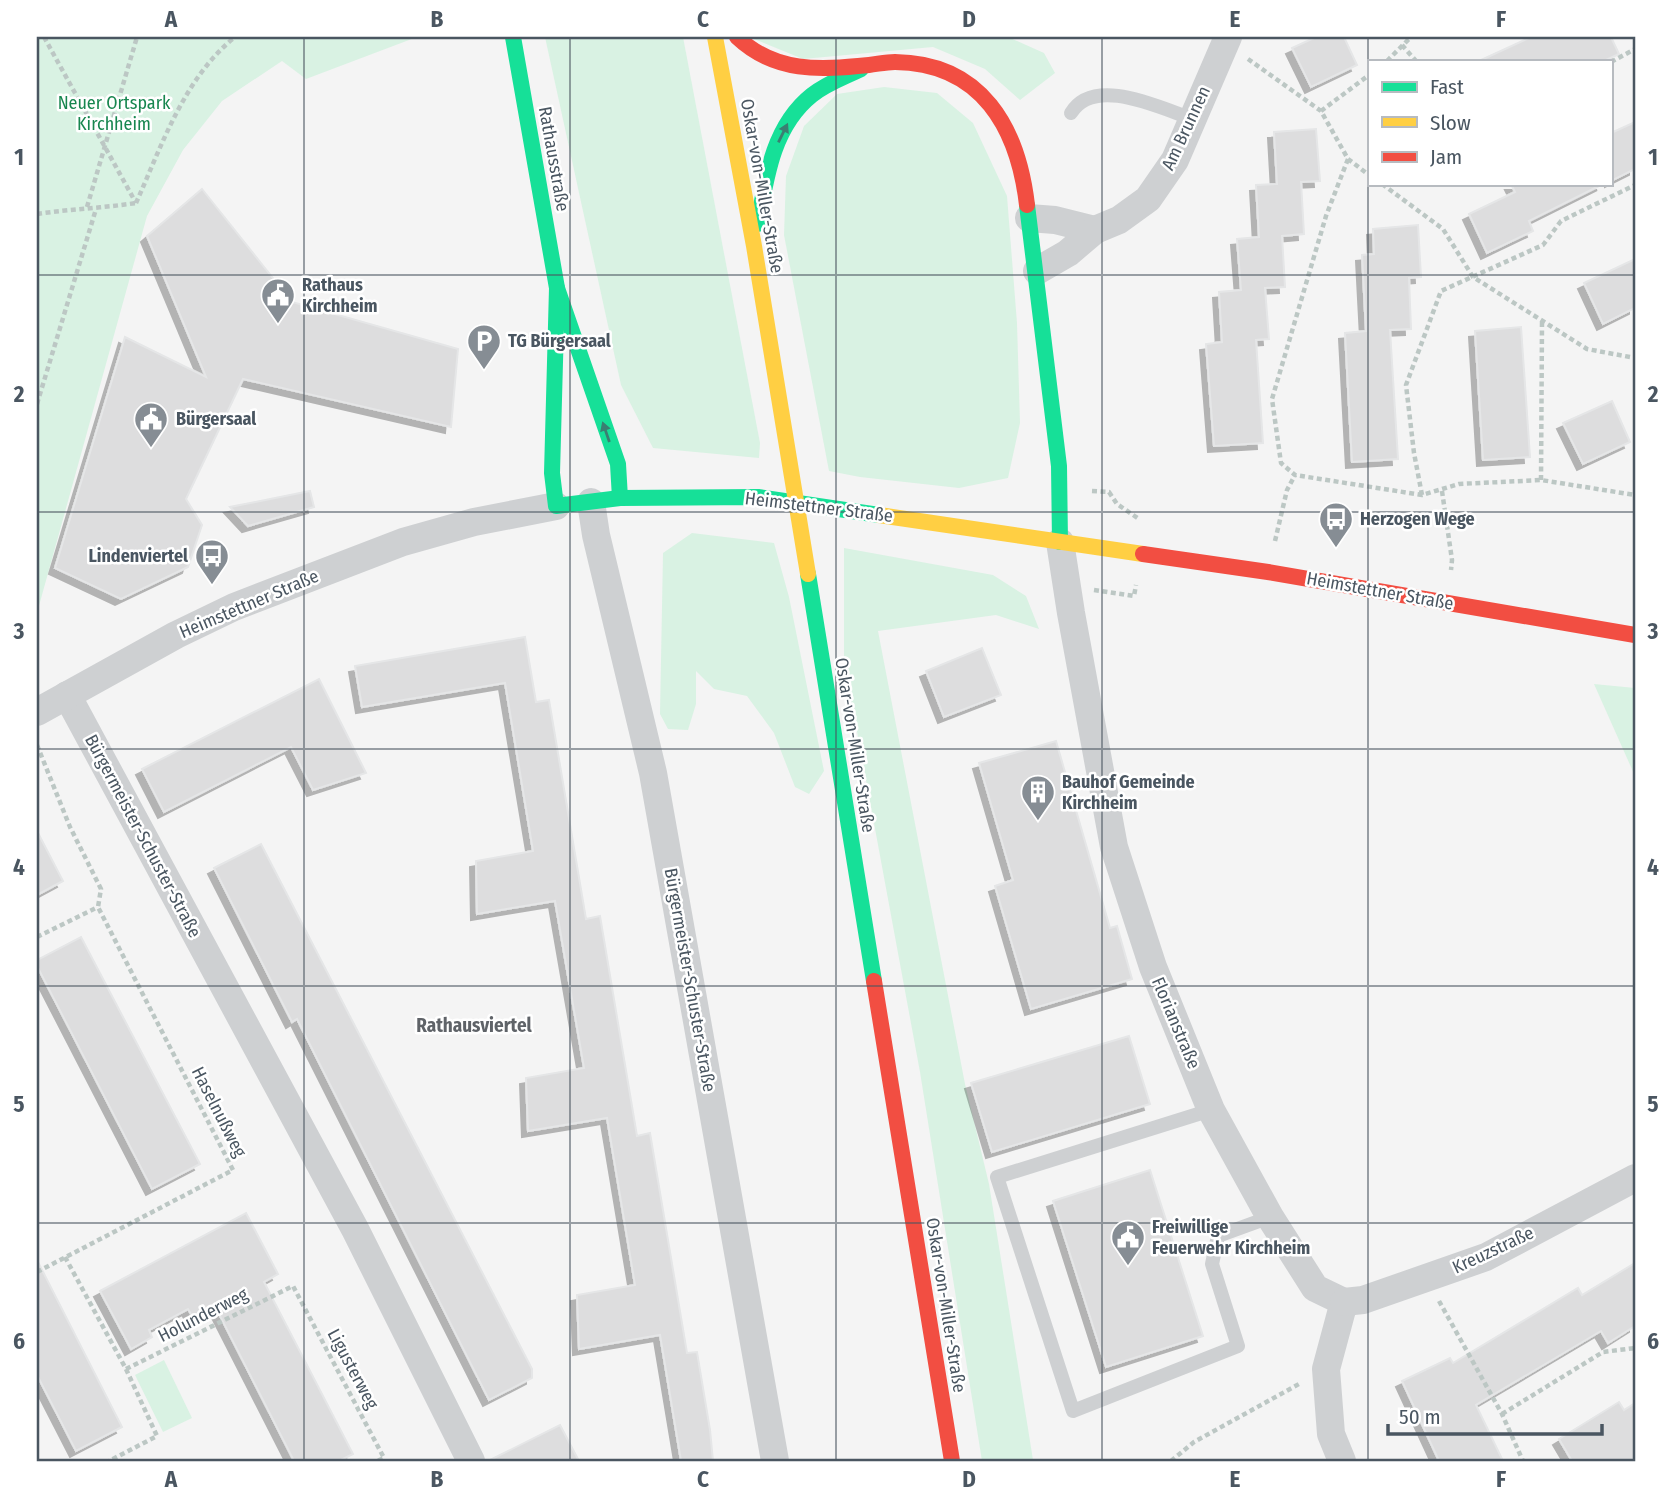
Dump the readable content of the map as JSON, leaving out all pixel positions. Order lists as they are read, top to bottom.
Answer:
{
  "streets": {
    "main road": ["Rathausstraße", "Oskar-von-Miller-Straße", "Heimstettner Straße"],
    "street": [
      "Am Brunnen",
      "Bürgermeister-Schuster-Straße",
      "Florianstraße",
      "Kreuzstraße"
    ],
    "path": ["Haselnußweg", "Holunderweg", "Ligusterweg"]
  },
  "crossings": [
    ["Rathausstraße", "Heimstettner Straße"],
    ["Heimstettner Straße", "Bürgermeister-Schuster-Straße"],
    ["Heimstettner Straße", "Florianstraße"],
    ["Florianstraße", "Kreuzstraße"],
    ["Holunderweg", "Ligusterweg"]
  ],
  "districts": ["Rathausviertel"],
  "parks": ["Neuer Ortspark Kirchheim"],
  "places": {
    "public building": ["Rathaus Kirchheim", "Bürgersaal", "Freiwillige Feuerwehr Kirchheim"],
    "parking": ["TG Bürgersaal"],
    "bus stop": ["Herzogen Wege", "Lindenviertel"],
    "building": ["Bauhof Gemeinde Kirchheim"]
  },
  "legend": ["Fast", "Slow", "Jam"],
  "scale_bar": "50 m",
  "grid": {
    "columns": [
      "A",
      "B",
      "C",
      "D",
      "E",
      "F"
    ],
    "rows": [
      "1",
      "2",
      "3",
      "4",
      "5",
      "6"
    ]
  }
}
